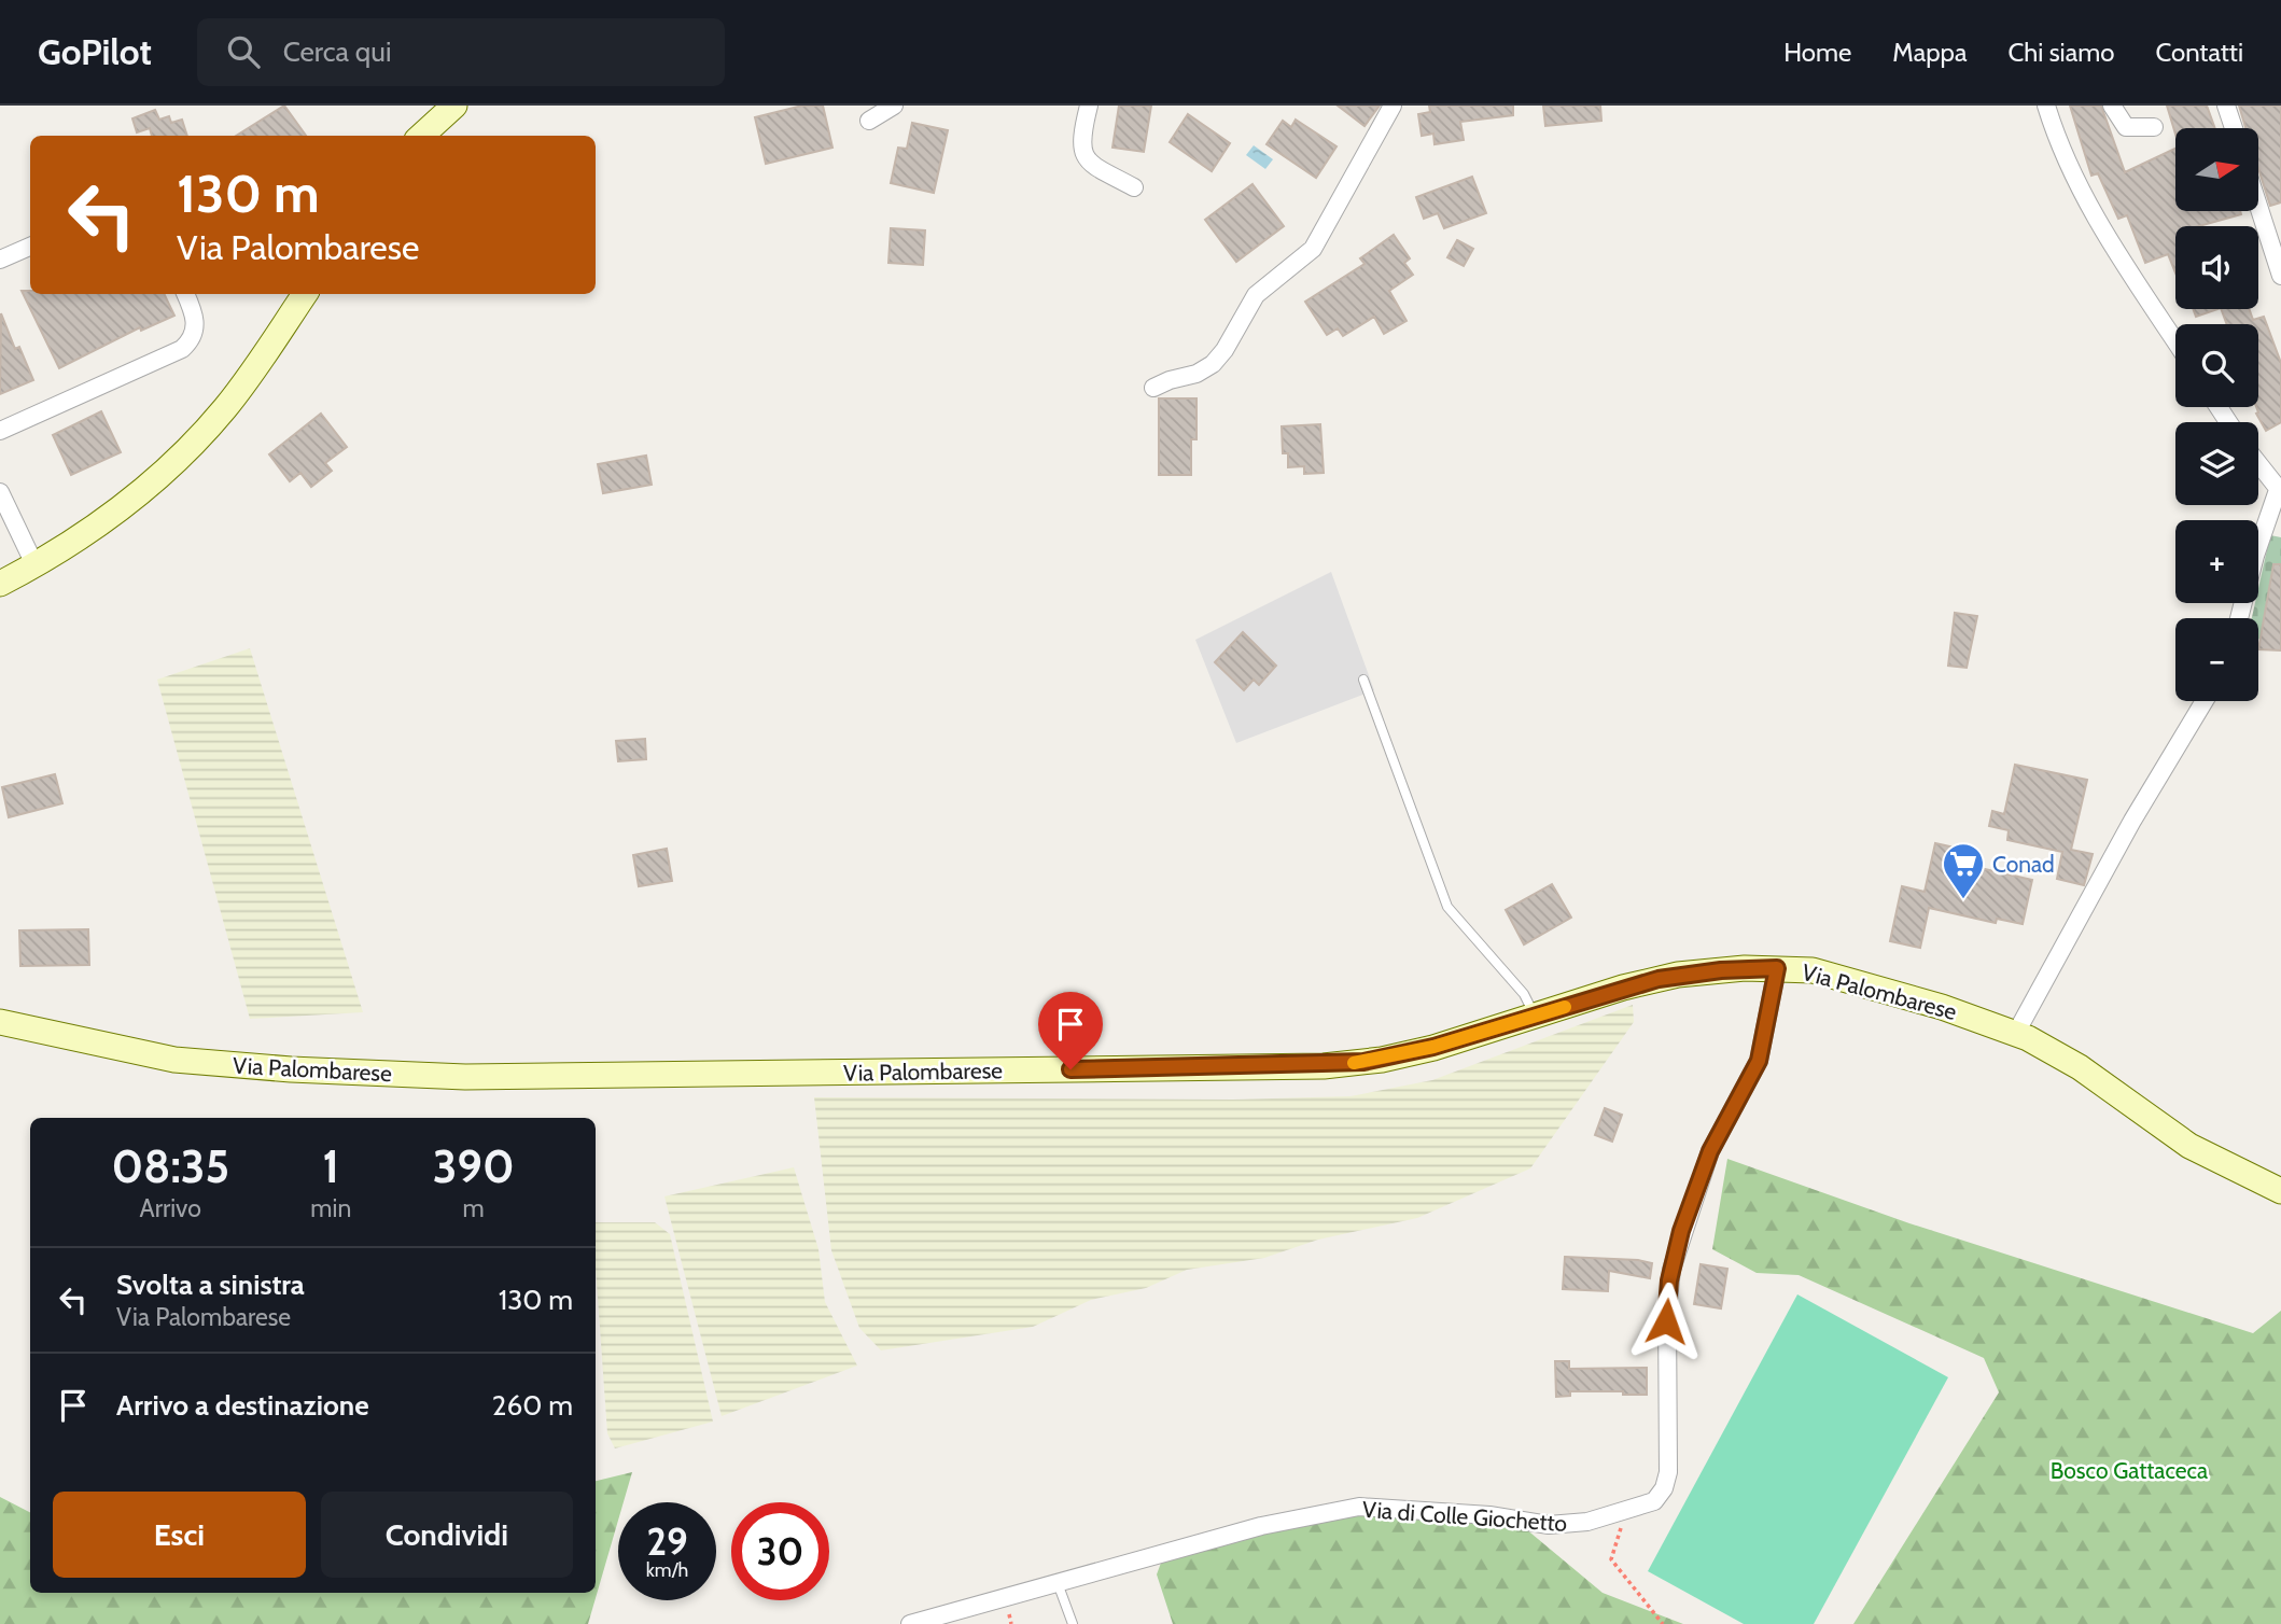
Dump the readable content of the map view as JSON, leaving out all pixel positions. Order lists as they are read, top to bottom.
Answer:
{
  "streets": {
    "main road": ["Via Palombarese"],
    "street": ["Via di Colle Giochetto"]
  },
  "crossings": [
    ["Via Palombarese", "Via di Colle Giochetto"]
  ],
  "parks": ["Bosco Gattaceca"],
  "places": {
    "supermarket": ["Conad"]
  },
  "north": "right",
  "page": {
    "header": "GoPilot",
    "search": "Cerca qui",
    "nav": [
      "Home",
      "Mappa",
      "Chi siamo",
      "Contatti"
    ],
    "map_buttons": ["+", "−"],
    "turn": ["130 m", "Via Palombarese"],
    "eta": [
      "08:35",
      "Arrivo",
      "1",
      "min",
      "390",
      "m"
    ],
    "list": [
      {
        "name": "Svolta a sinistra",
        "note": "Via Palombarese",
        "value": "130 m"
      },
      {
        "name": "Arrivo a destinazione",
        "value": "260 m"
      }
    ],
    "buttons": ["Esci", "Condividi"],
    "speed": "29 km/h",
    "limit": "30"
  }
}
